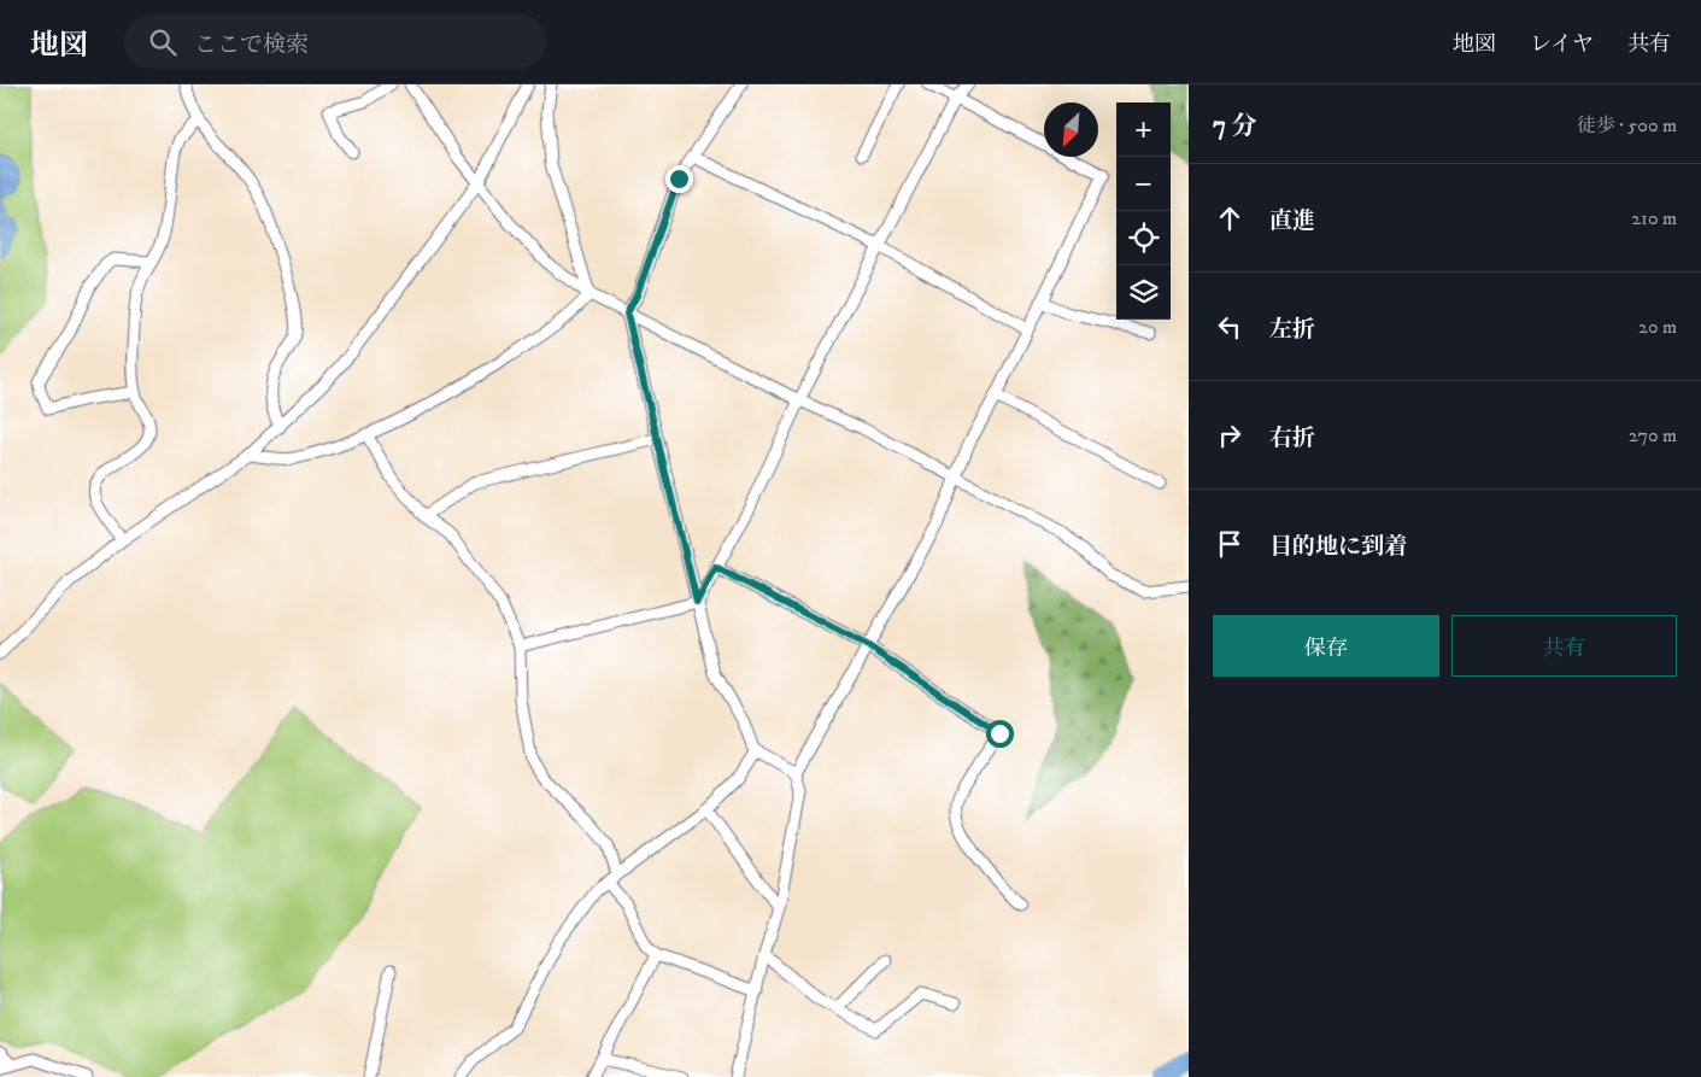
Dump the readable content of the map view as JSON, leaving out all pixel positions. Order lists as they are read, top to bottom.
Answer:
{
  "north": "bottom left",
  "page": {
    "header": "地図",
    "search": "ここで検索",
    "nav": ["地図", "レイヤ", "共有"],
    "heading": ["7 分", "徒歩 · 500 m"],
    "map_buttons": ["+", "−"],
    "list": [
      ["直進", "210 m"],
      ["左折", "20 m"],
      ["右折", "270 m"],
      "目的地に到着"
    ],
    "buttons": ["保存", "共有"]
  }
}
